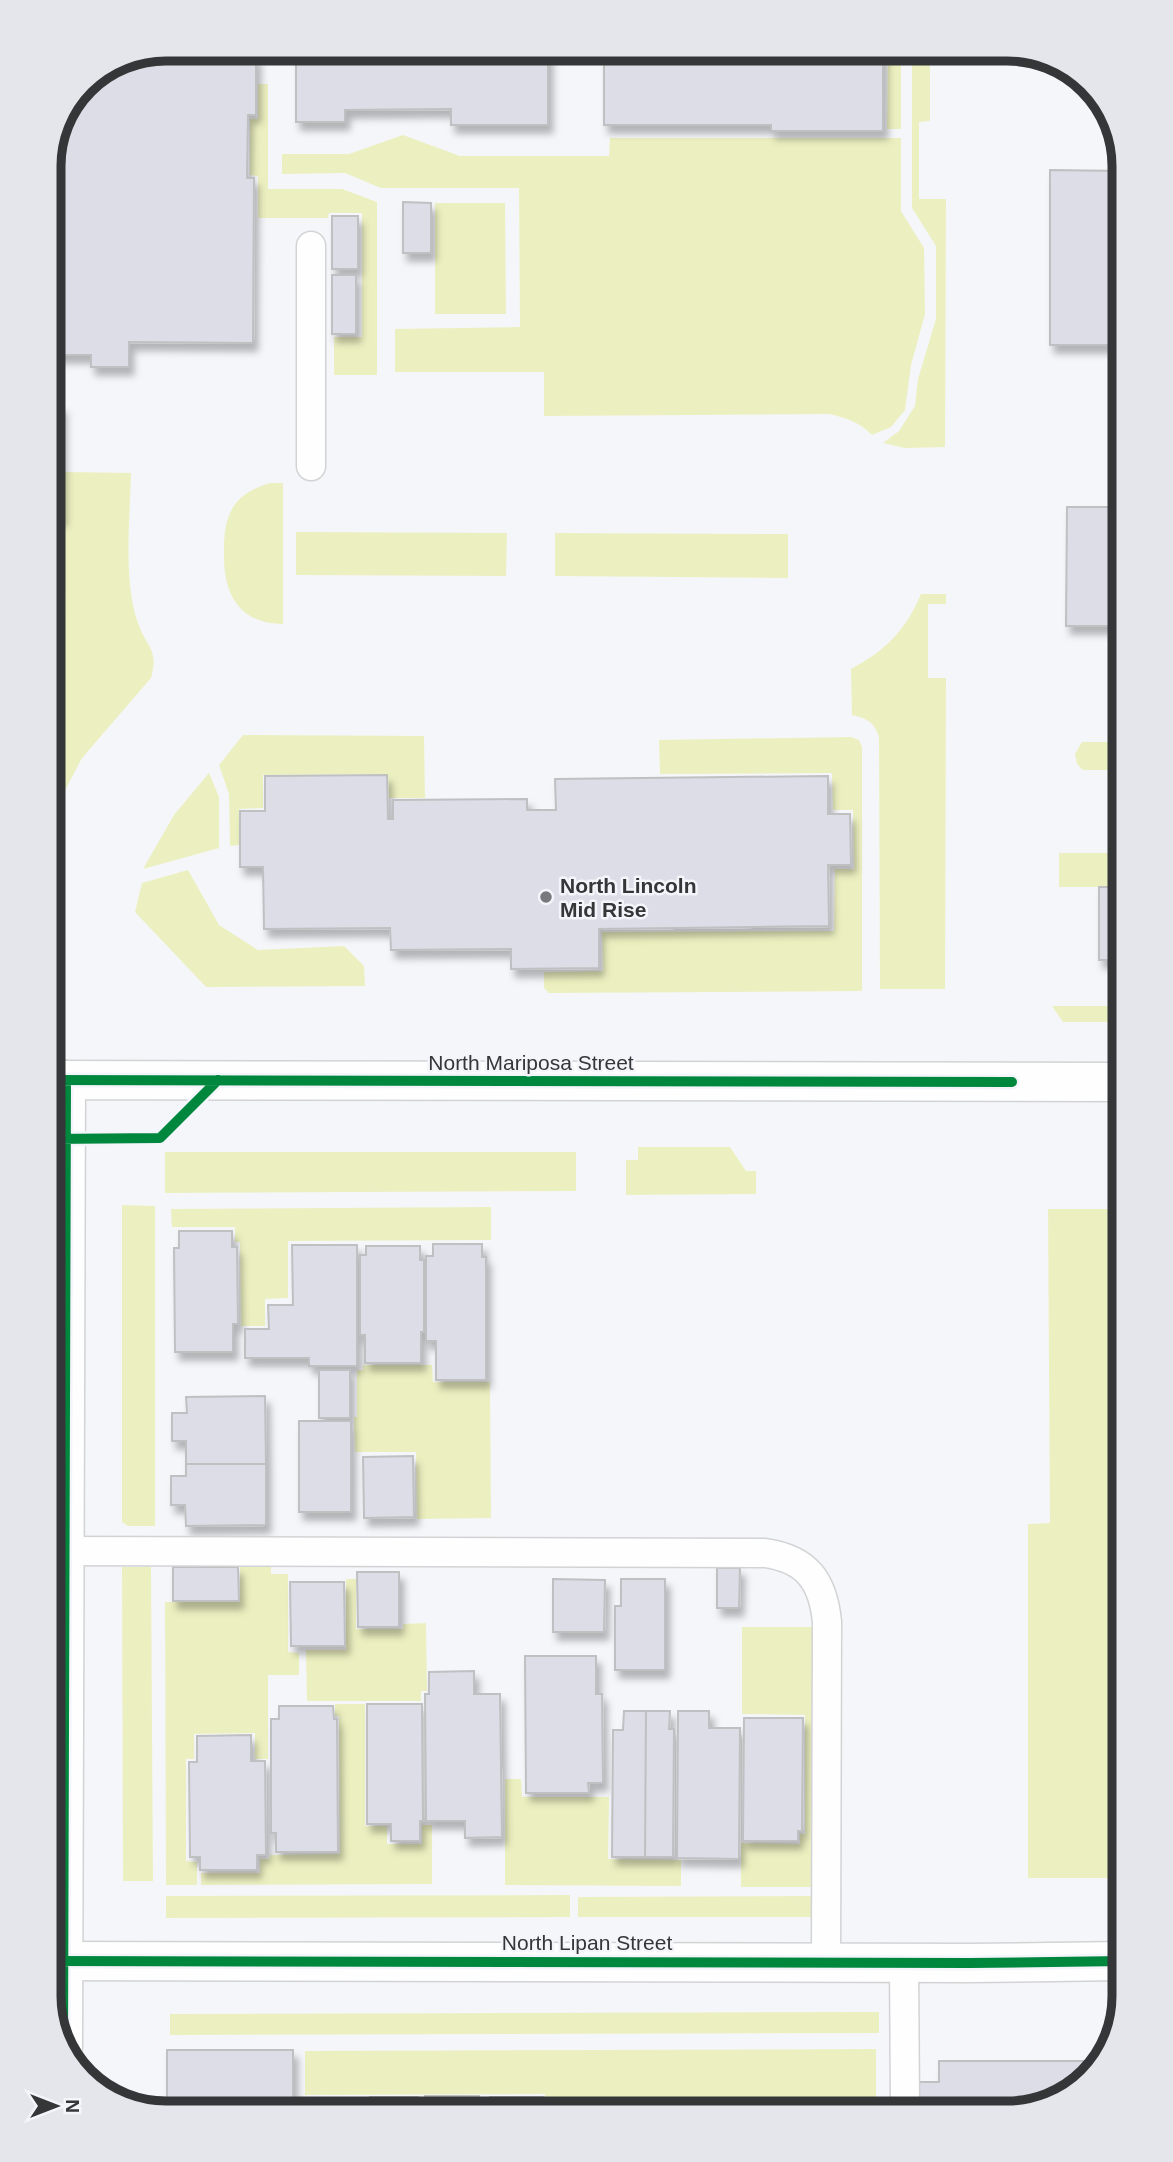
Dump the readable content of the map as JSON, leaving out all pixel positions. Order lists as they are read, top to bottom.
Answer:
{
  "streets": {
    "street": ["North Mariposa Street", "North Lipan Street"]
  },
  "places": ["North Lincoln Mid Rise"],
  "north": "right"
}
